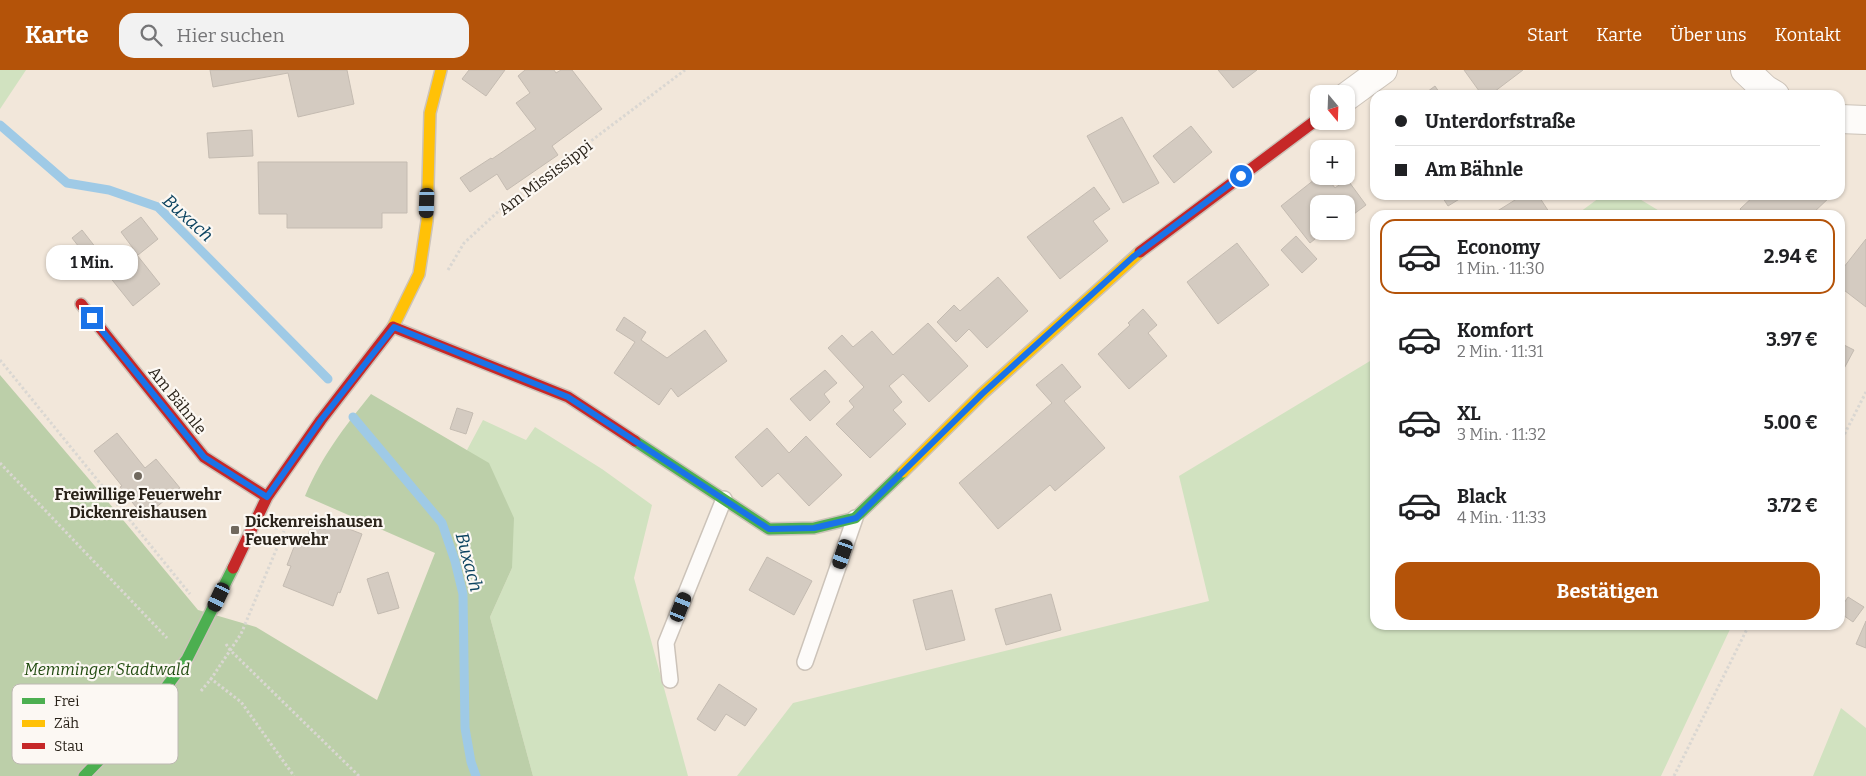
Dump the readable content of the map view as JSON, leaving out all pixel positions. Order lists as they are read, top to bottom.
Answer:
{
  "streets": {
    "street": ["Am Bähnle"],
    "path": ["Am Mississippi"]
  },
  "water": ["Buxach"],
  "parks": ["Memminger Stadtwald"],
  "places": {
    "other": ["Freiwillige Feuerwehr Dickenreishausen"],
    "transit": ["Dickenreishausen Feuerwehr"]
  },
  "legend": ["Frei", "Zäh", "Stau"],
  "north": "bottom",
  "page": {
    "header": "Karte",
    "search": "Hier suchen",
    "nav": [
      "Start",
      "Karte",
      "Über uns",
      "Kontakt"
    ],
    "map_buttons": ["+", "−"],
    "banner": ["Unterdorfstraße", "Am Bähnle"],
    "list": [
      {
        "name": "Economy",
        "note": "1 Min. · 11:30",
        "value": "2.94 €"
      },
      {
        "name": "Komfort",
        "note": "2 Min. · 11:31",
        "value": "3.97 €"
      },
      {
        "name": "XL",
        "note": "3 Min. · 11:32",
        "value": "5.00 €"
      },
      {
        "name": "Black",
        "note": "4 Min. · 11:33",
        "value": "3.72 €"
      }
    ],
    "bubble": "1 Min.",
    "buttons": "Bestätigen"
  }
}
